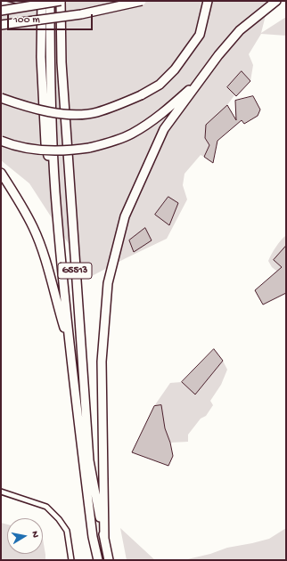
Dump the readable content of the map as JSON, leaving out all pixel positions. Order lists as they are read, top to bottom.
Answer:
{
  "streets": {
    "highway": ["G5513"]
  },
  "scale_bar": "100 m",
  "north": "right"
}
